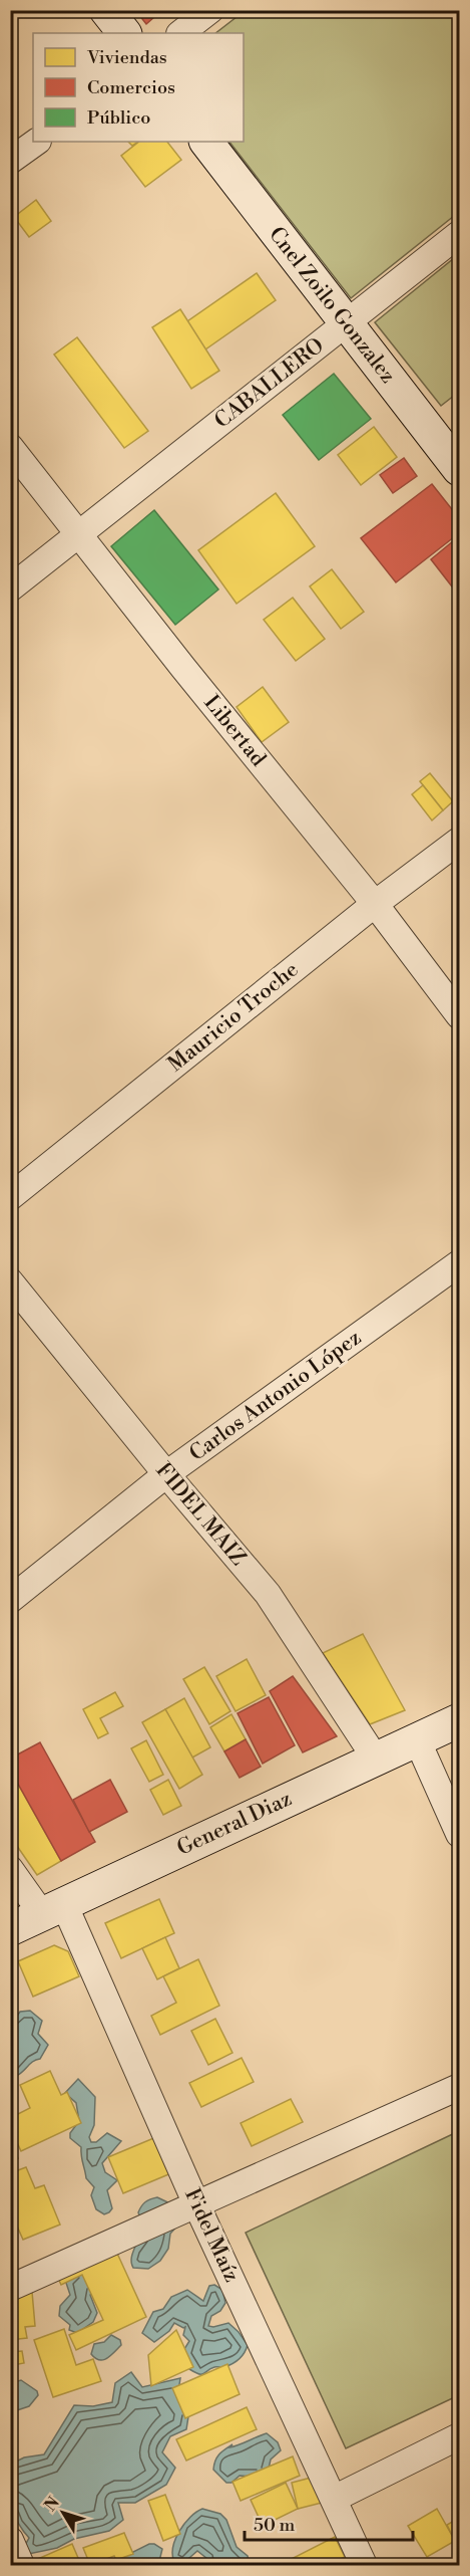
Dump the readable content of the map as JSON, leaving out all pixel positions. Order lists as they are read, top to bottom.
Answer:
{
  "streets": {
    "main road": ["Cnel Zoilo Gonzalez", "General Diaz"],
    "street": [
      "CABALLERO",
      "Libertad",
      "Mauricio Troche",
      "Carlos Antonio López",
      "FIDEL MAIZ",
      "Fidel Maíz"
    ]
  },
  "crossings": [
    ["Cnel Zoilo Gonzalez", "CABALLERO"],
    ["CABALLERO", "Libertad"],
    ["Libertad", "Mauricio Troche"],
    ["Carlos Antonio López", "FIDEL MAIZ"],
    ["FIDEL MAIZ", "General Diaz"],
    ["General Diaz", "Fidel Maíz"]
  ],
  "legend": ["Viviendas", "Comercios", "Público"],
  "scale_bar": "50 m",
  "north": "top left"
}
